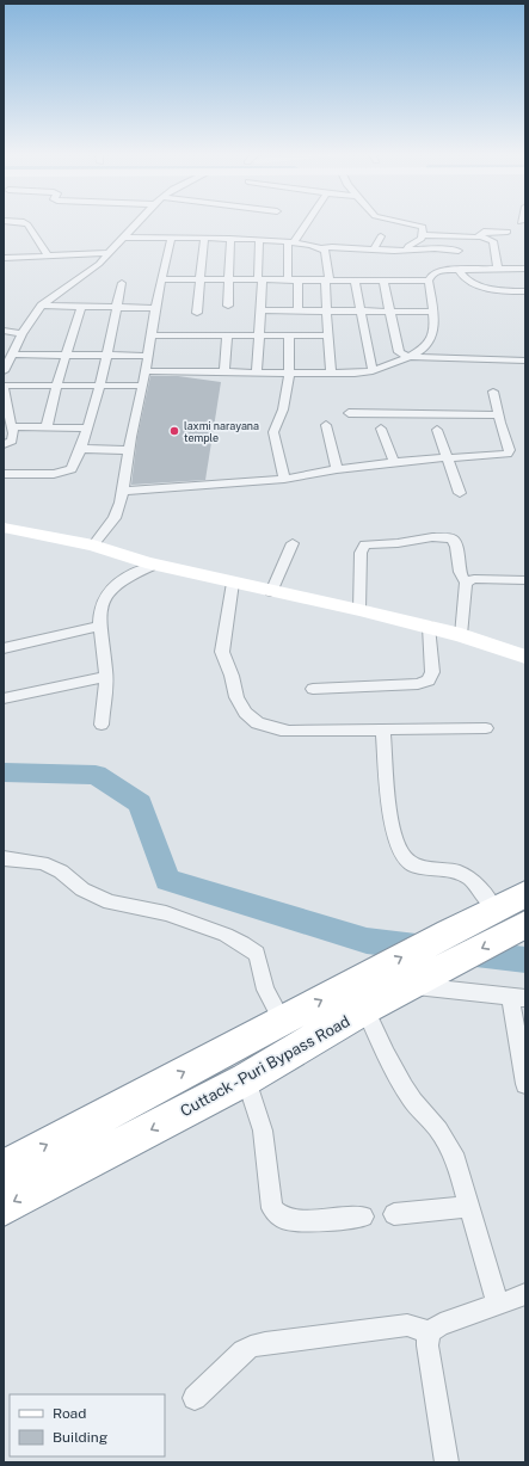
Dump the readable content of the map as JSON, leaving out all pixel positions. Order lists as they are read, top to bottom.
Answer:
{
  "streets": {
    "highway": ["Cuttack - Puri Bypass Road"]
  },
  "places": ["laxmi narayana temple"],
  "legend": ["Road", "Building"]
}
